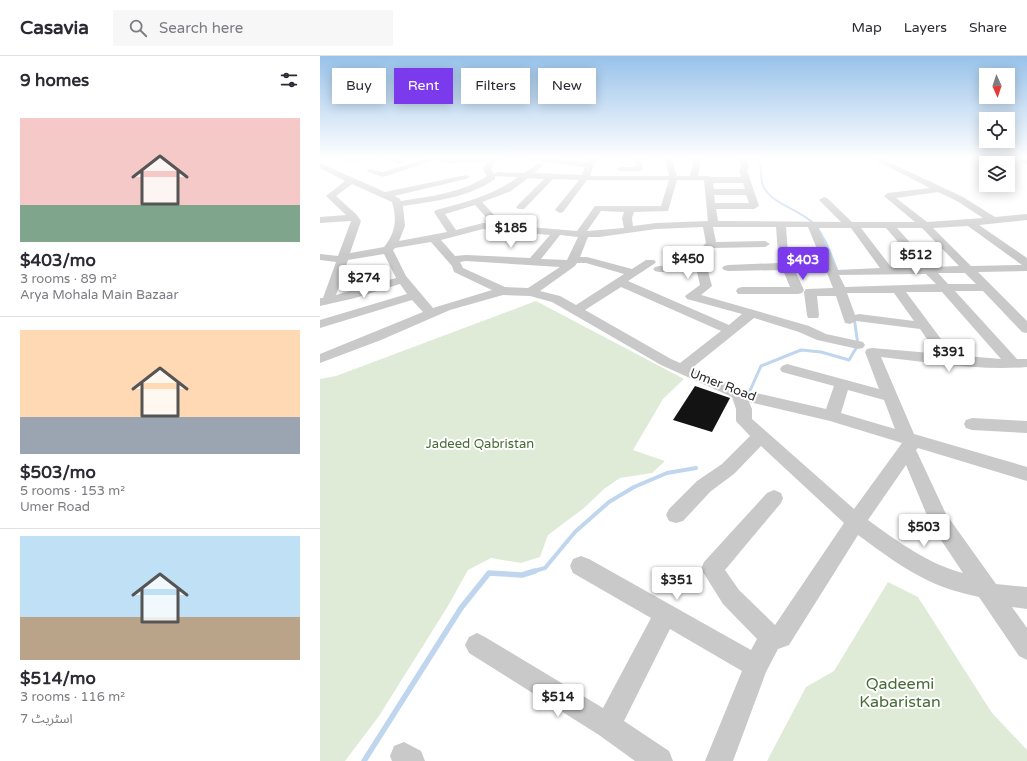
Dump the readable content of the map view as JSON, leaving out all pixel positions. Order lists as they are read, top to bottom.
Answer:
{
  "streets": {
    "street": ["Umer Road"]
  },
  "parks": ["Jadeed Qabristan", "Qadeemi Kabaristan"],
  "north": "bottom",
  "page": {
    "header": "Casavia",
    "search": "Search here",
    "nav": ["Map", "Layers", "Share"],
    "heading": "9 homes",
    "chip": [
      "Buy",
      "Rent",
      "Filters",
      "New"
    ],
    "list": [
      {
        "name": "$403/mo",
        "note": "3 rooms · 89 m² · Arya Mohala Main Bazaar"
      },
      {
        "name": "$503/mo",
        "note": "5 rooms · 153 m² · Umer Road"
      },
      {
        "name": "$514/mo",
        "note": "3 rooms · 116 m² · اسٹریٹ 7"
      }
    ],
    "price": [
      "$185",
      "$512",
      "$450",
      "$403",
      "$274",
      "$391",
      "$503",
      "$351",
      "$514"
    ]
  }
}
